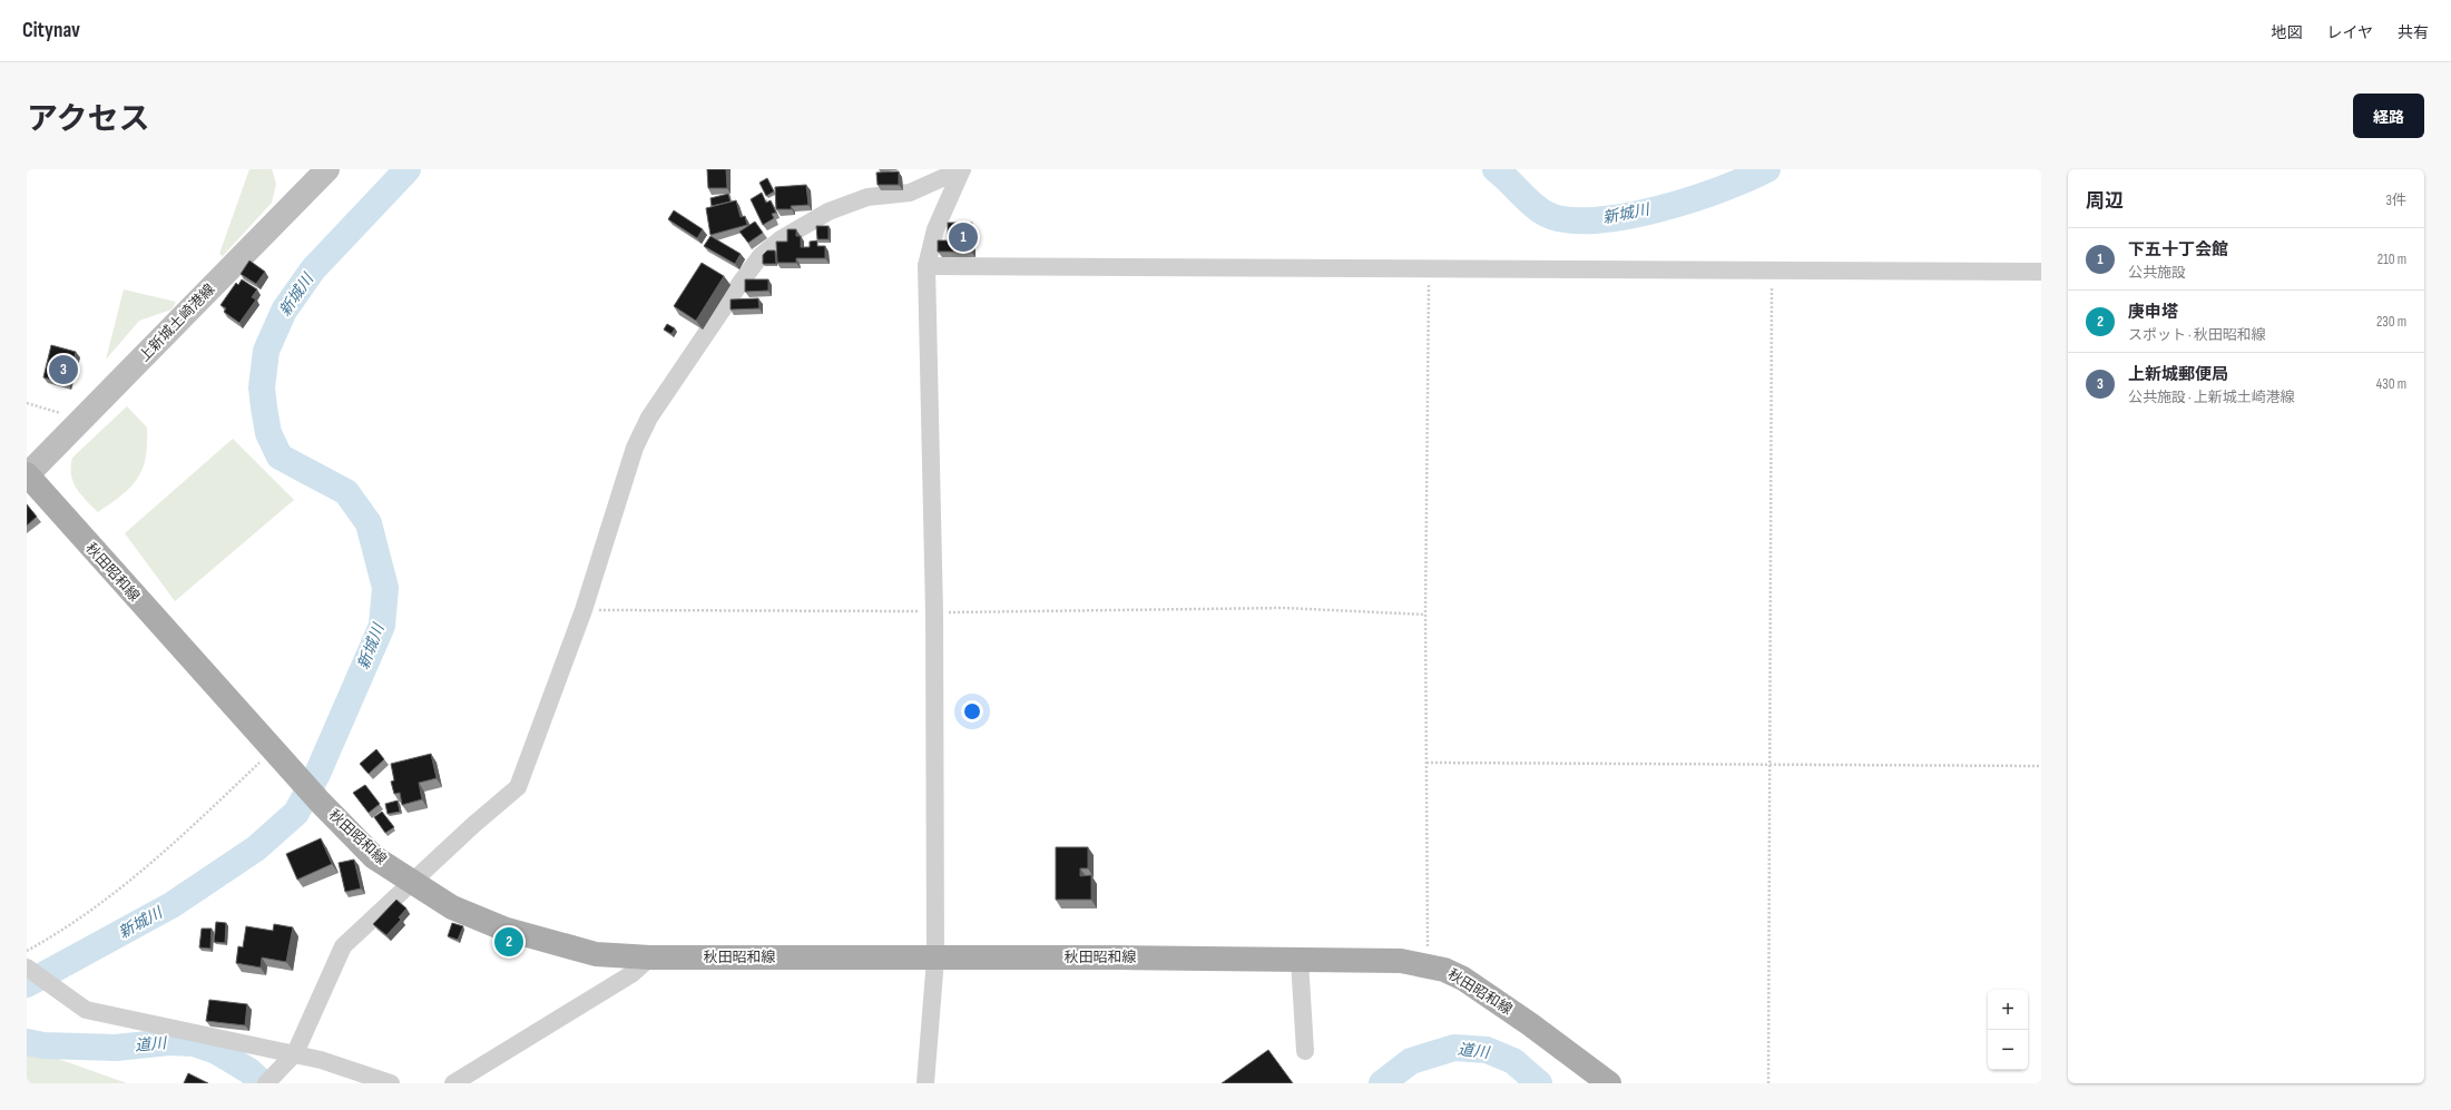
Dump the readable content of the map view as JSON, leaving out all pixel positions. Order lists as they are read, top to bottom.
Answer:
{
  "streets": {
    "main road": ["上新城土崎港線", "秋田昭和線"]
  },
  "crossings": [
    ["上新城土崎港線", "秋田昭和線"]
  ],
  "water": ["新城川", "道川"],
  "page": {
    "header": "Citynav",
    "nav": ["地図", "レイヤ", "共有"],
    "title": "アクセス",
    "buttons": "経路",
    "heading": ["周辺", "3件"],
    "pins": ["1", "3", "2"],
    "list": [
      {
        "mark": "1",
        "name": "下五十丁会館",
        "note": "公共施設",
        "value": "210 m"
      },
      {
        "mark": "2",
        "name": "庚申塔",
        "note": "スポット · 秋田昭和線",
        "value": "230 m"
      },
      {
        "mark": "3",
        "name": "上新城郵便局",
        "note": "公共施設 · 上新城土崎港線",
        "value": "430 m"
      }
    ],
    "map_buttons": ["+", "−"]
  }
}
